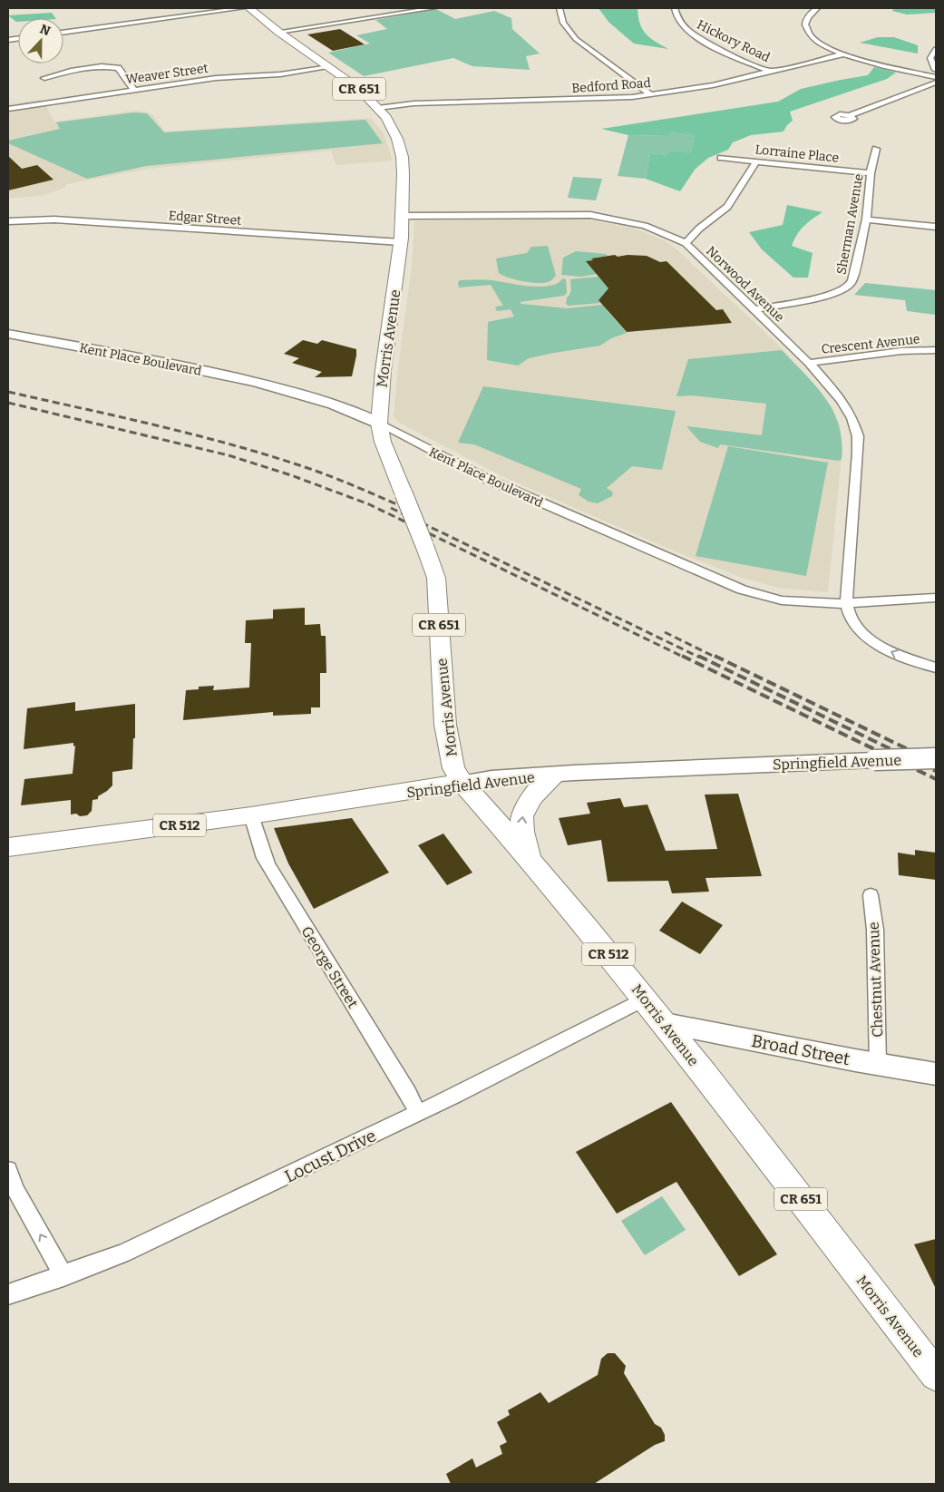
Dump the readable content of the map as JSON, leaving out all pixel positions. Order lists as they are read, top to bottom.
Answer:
{
  "streets": {
    "main road": [
      "CR 651",
      "Morris Avenue",
      "Kent Place Boulevard",
      "Springfield Avenue",
      "CR 512",
      "Broad Street"
    ],
    "street": [
      "Hickory Road",
      "Weaver Street",
      "Bedford Road",
      "Lorraine Place",
      "Edgar Street",
      "Sherman Avenue",
      "Norwood Avenue",
      "Crescent Avenue",
      "George Street",
      "Chestnut Avenue",
      "Locust Drive"
    ]
  },
  "crossings": [
    ["Hickory Road", "Bedford Road"],
    ["Weaver Street", "Morris Avenue"],
    ["Bedford Road", "Morris Avenue"],
    ["Lorraine Place", "Sherman Avenue"],
    ["Edgar Street", "Morris Avenue"],
    ["Sherman Avenue", "Norwood Avenue"],
    ["Norwood Avenue", "Morris Avenue"],
    ["Norwood Avenue", "Crescent Avenue"],
    ["Norwood Avenue", "Kent Place Boulevard"],
    ["Morris Avenue", "Kent Place Boulevard"],
    ["Morris Avenue", "Springfield Avenue"],
    ["Morris Avenue", "Broad Street"],
    ["Morris Avenue", "Locust Drive"],
    ["Springfield Avenue", "George Street"],
    ["George Street", "Locust Drive"],
    ["Chestnut Avenue", "Broad Street"]
  ],
  "north": "top"
}
